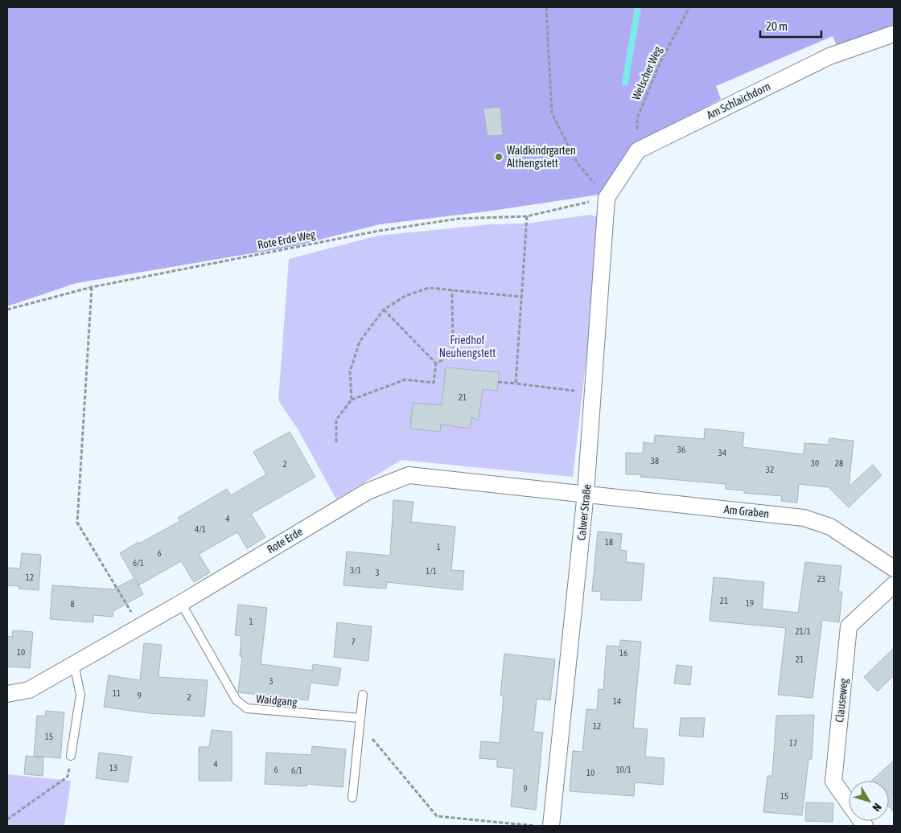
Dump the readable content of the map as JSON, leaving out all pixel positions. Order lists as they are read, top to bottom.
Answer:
{
  "streets": {
    "street": [
      "Am Schlaichdorn",
      "Am Graben",
      "Calwer Straße",
      "Rote Erde",
      "Clauseweg"
    ],
    "lane": ["Waidgang"],
    "path": ["Welscher Weg", "Rote Erde Weg"]
  },
  "crossings": [
    ["Welscher Weg", "Am Schlaichdorn"],
    ["Am Graben", "Calwer Straße"],
    ["Am Graben", "Rote Erde"],
    ["Calwer Straße", "Rote Erde"],
    ["Rote Erde", "Waidgang"]
  ],
  "parks": ["Friedhof Neuhengstett"],
  "places": ["Waldkindrgarten Althengstett"],
  "house_numbers": [
    "21",
    "36",
    "34",
    "38",
    "30",
    "28",
    "2",
    "32",
    "4",
    "4/1",
    "18",
    "1",
    "6",
    "6/1",
    "3/1",
    "1/1",
    "3",
    "12",
    "23",
    "21",
    "19",
    "8",
    "1",
    "21/1",
    "7",
    "10",
    "16",
    "21",
    "3",
    "11",
    "9",
    "2",
    "14",
    "12",
    "15",
    "17",
    "4",
    "13",
    "6",
    "10/1",
    "6/1",
    "10",
    "9",
    "15"
  ],
  "scale_bar": "20 m",
  "north": "bottom right"
}
